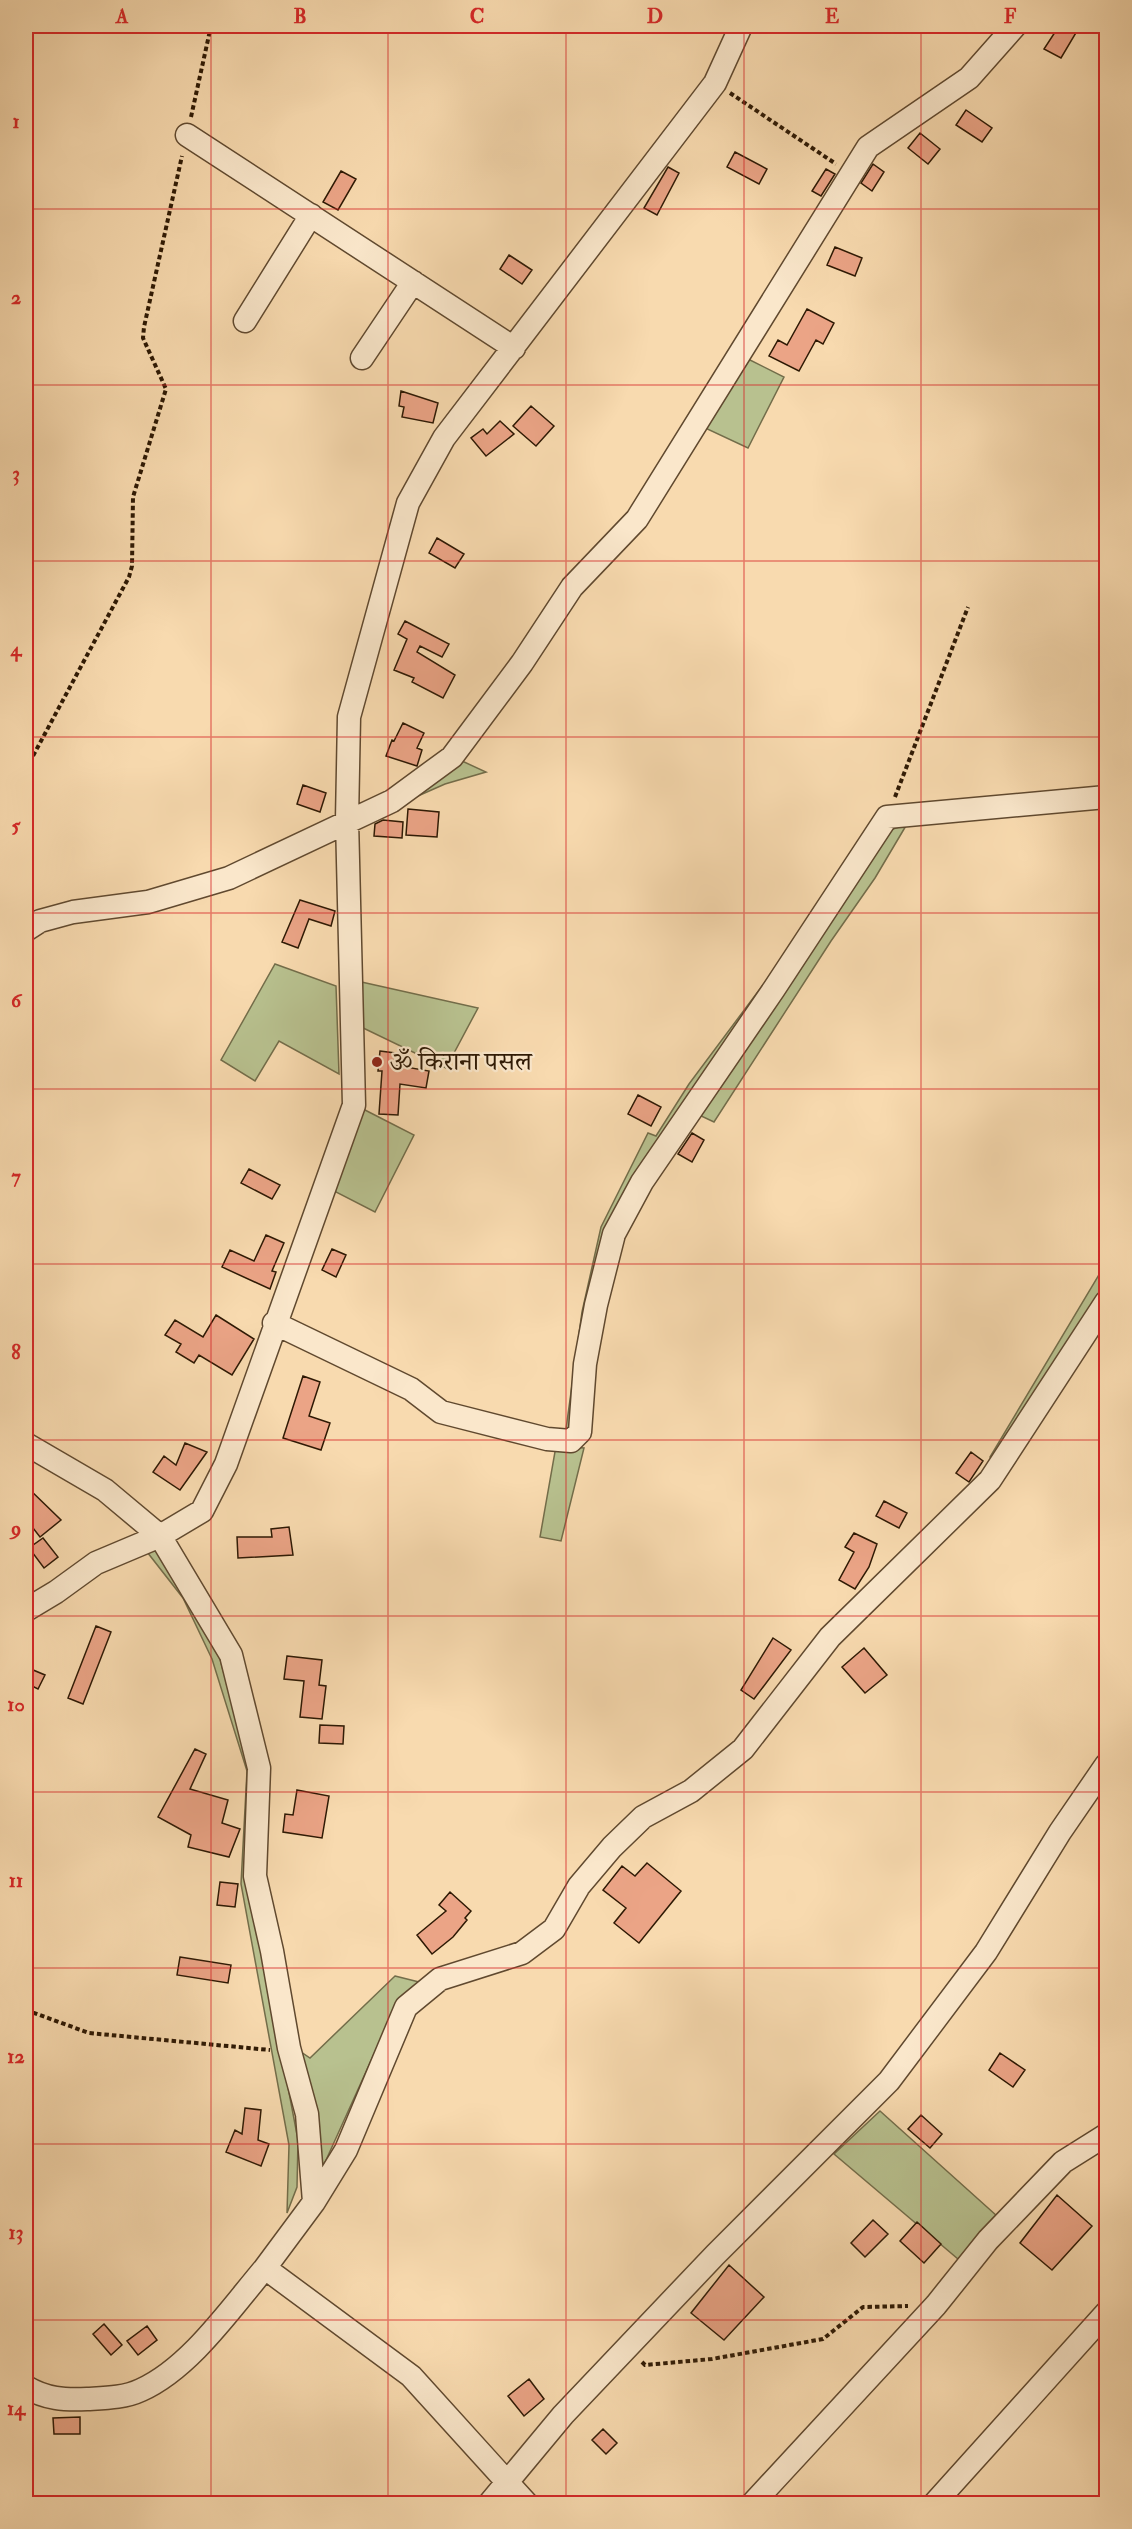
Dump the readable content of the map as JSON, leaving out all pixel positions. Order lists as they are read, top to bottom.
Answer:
{
  "places": ["ॐ किराना पसल"],
  "grid": {
    "columns": [
      "A",
      "B",
      "C",
      "D",
      "E",
      "F"
    ],
    "rows": [
      "1",
      "2",
      "3",
      "4",
      "5",
      "6",
      "7",
      "8",
      "9",
      "10",
      "11",
      "12",
      "13",
      "14"
    ]
  }
}
